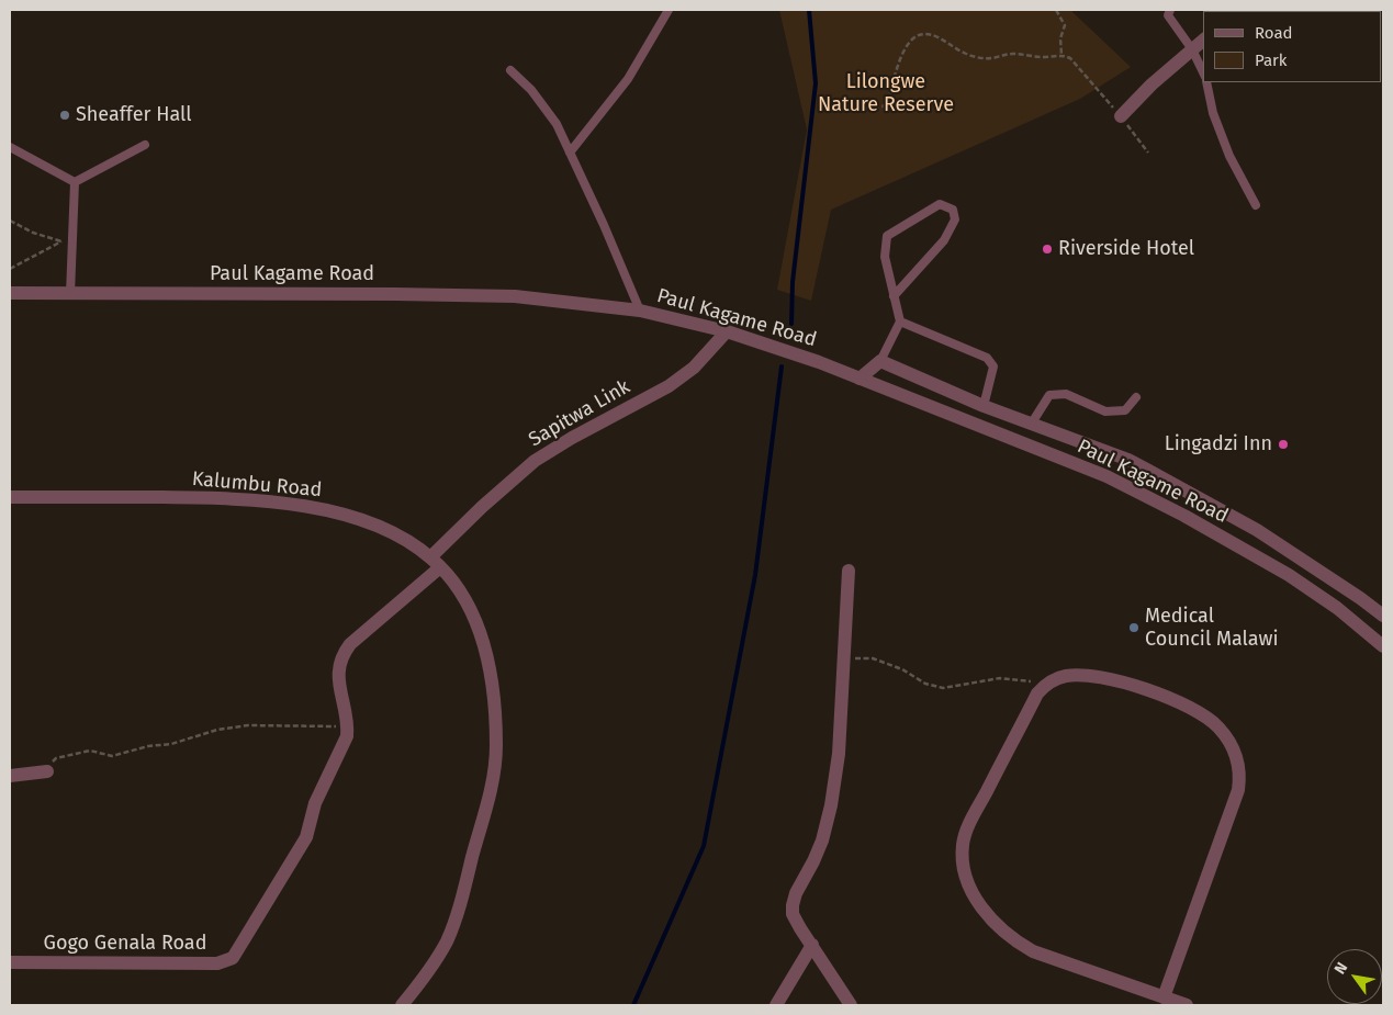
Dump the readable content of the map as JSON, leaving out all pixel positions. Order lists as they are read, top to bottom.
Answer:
{
  "streets": {
    "street": [
      "Paul Kagame Road",
      "Sapitwa Link",
      "Kalumbu Road",
      "Gogo Genala Road"
    ]
  },
  "crossings": [
    ["Paul Kagame Road", "Sapitwa Link"],
    ["Sapitwa Link", "Kalumbu Road"],
    ["Sapitwa Link", "Gogo Genala Road"],
    ["Kalumbu Road", "Gogo Genala Road"]
  ],
  "parks": ["Lilongwe Nature Reserve"],
  "places": [
    "Sheaffer Hall",
    "Riverside Hotel",
    "Lingadzi Inn",
    "Medical Council Malawi"
  ],
  "legend": ["Road", "Park"],
  "north": "top left"
}
